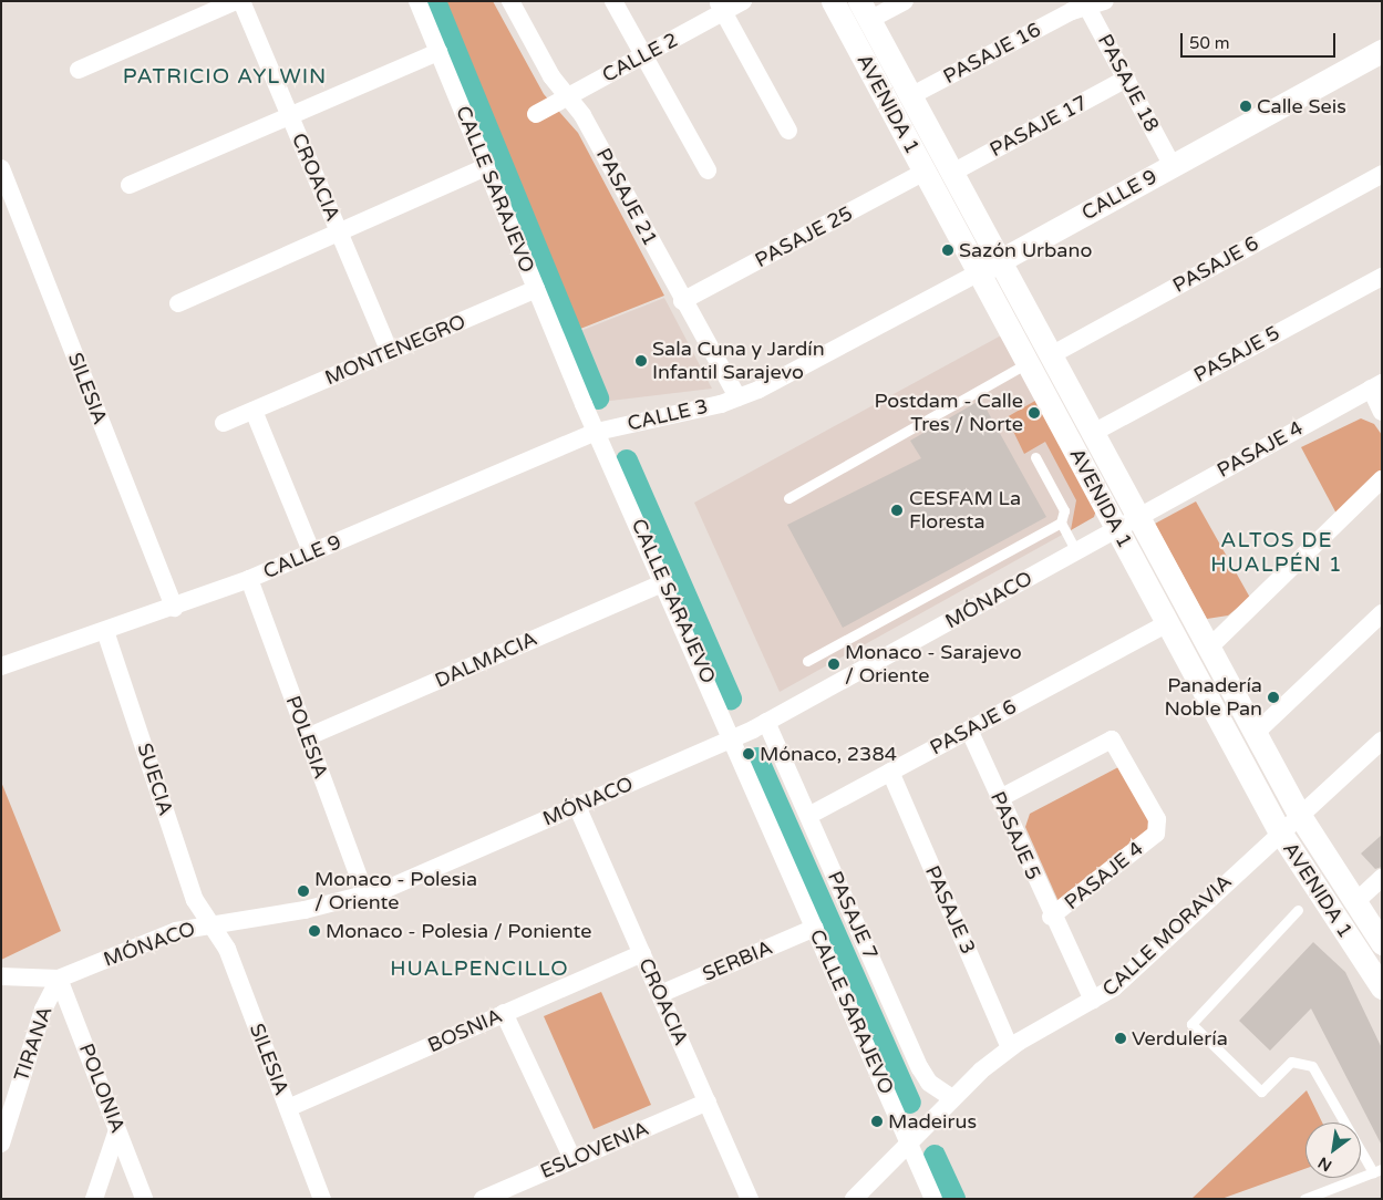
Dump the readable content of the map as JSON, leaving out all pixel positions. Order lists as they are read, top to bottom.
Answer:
{
  "streets": {
    "street": [
      "PASAJE 16",
      "CALLE 2",
      "PASAJE 18",
      "AVENIDA 1",
      "PASAJE 17",
      "CROACIA",
      "CALLE SARAJEVO",
      "CALLE 9",
      "PASAJE 21",
      "PASAJE 25",
      "PASAJE 6",
      "MONTENEGRO",
      "PASAJE 5",
      "SILESIA",
      "CALLE 3",
      "PASAJE 4",
      "MÓNACO",
      "DALMACIA",
      "POLESIA",
      "SUECIA",
      "PASAJE 3",
      "PASAJE 7",
      "CALLE MORAVIA",
      "SERBIA",
      "BOSNIA",
      "TIRANA",
      "POLONIA",
      "ESLOVENIA"
    ]
  },
  "crossings": [
    ["PASAJE 16", "PASAJE 18"],
    ["PASAJE 16", "AVENIDA 1"],
    ["CALLE 2", "PASAJE 21"],
    ["PASAJE 18", "PASAJE 17"],
    ["PASAJE 18", "CALLE 9"],
    ["AVENIDA 1", "PASAJE 17"],
    ["AVENIDA 1", "CALLE 9"],
    ["AVENIDA 1", "PASAJE 25"],
    ["AVENIDA 1", "PASAJE 6"],
    ["AVENIDA 1", "PASAJE 5"],
    ["AVENIDA 1", "PASAJE 4"],
    ["AVENIDA 1", "MÓNACO"],
    ["AVENIDA 1", "CALLE MORAVIA"],
    ["CROACIA", "MONTENEGRO"],
    ["CROACIA", "MÓNACO"],
    ["CROACIA", "SERBIA"],
    ["CROACIA", "BOSNIA"],
    ["CROACIA", "ESLOVENIA"],
    ["CALLE SARAJEVO", "CALLE 9"],
    ["CALLE SARAJEVO", "MONTENEGRO"],
    ["CALLE SARAJEVO", "CALLE 3"],
    ["CALLE SARAJEVO", "MÓNACO"],
    ["CALLE SARAJEVO", "DALMACIA"],
    ["CALLE SARAJEVO", "CALLE MORAVIA"],
    ["CALLE SARAJEVO", "SERBIA"],
    ["CALLE 9", "PASAJE 21"],
    ["CALLE 9", "SILESIA"],
    ["CALLE 9", "CALLE 3"],
    ["CALLE 9", "POLESIA"],
    ["CALLE 9", "SUECIA"],
    ["PASAJE 21", "PASAJE 25"],
    ["PASAJE 21", "CALLE 3"],
    ["PASAJE 6", "PASAJE 5"],
    ["PASAJE 6", "PASAJE 3"],
    ["PASAJE 6", "PASAJE 7"],
    ["PASAJE 5", "PASAJE 4"],
    ["PASAJE 5", "CALLE MORAVIA"],
    ["SILESIA", "MÓNACO"],
    ["SILESIA", "SUECIA"],
    ["SILESIA", "BOSNIA"],
    ["PASAJE 4", "MÓNACO"],
    ["MÓNACO", "POLESIA"],
    ["MÓNACO", "SUECIA"],
    ["MÓNACO", "PASAJE 7"],
    ["MÓNACO", "TIRANA"],
    ["MÓNACO", "POLONIA"],
    ["DALMACIA", "POLESIA"],
    ["PASAJE 3", "CALLE MORAVIA"],
    ["PASAJE 7", "CALLE MORAVIA"],
    ["TIRANA", "POLONIA"]
  ],
  "districts": ["PATRICIO AYLWIN", "ALTOS DE HUALPÉN 1", "HUALPENCILLO"],
  "places": [
    "Calle Seis",
    "Sazón Urbano",
    "Sala Cuna y Jardín Infantil Sarajevo",
    "Postdam - Calle Tres / Norte",
    "CESFAM La Floresta",
    "Monaco - Sarajevo / Oriente",
    "Panadería Noble Pan",
    "Mónaco, 2384",
    "Monaco - Polesia / Oriente",
    "Monaco - Polesia / Poniente",
    "Verdulería",
    "Madeirus"
  ],
  "scale_bar": "50 m",
  "north": "bottom left"
}
